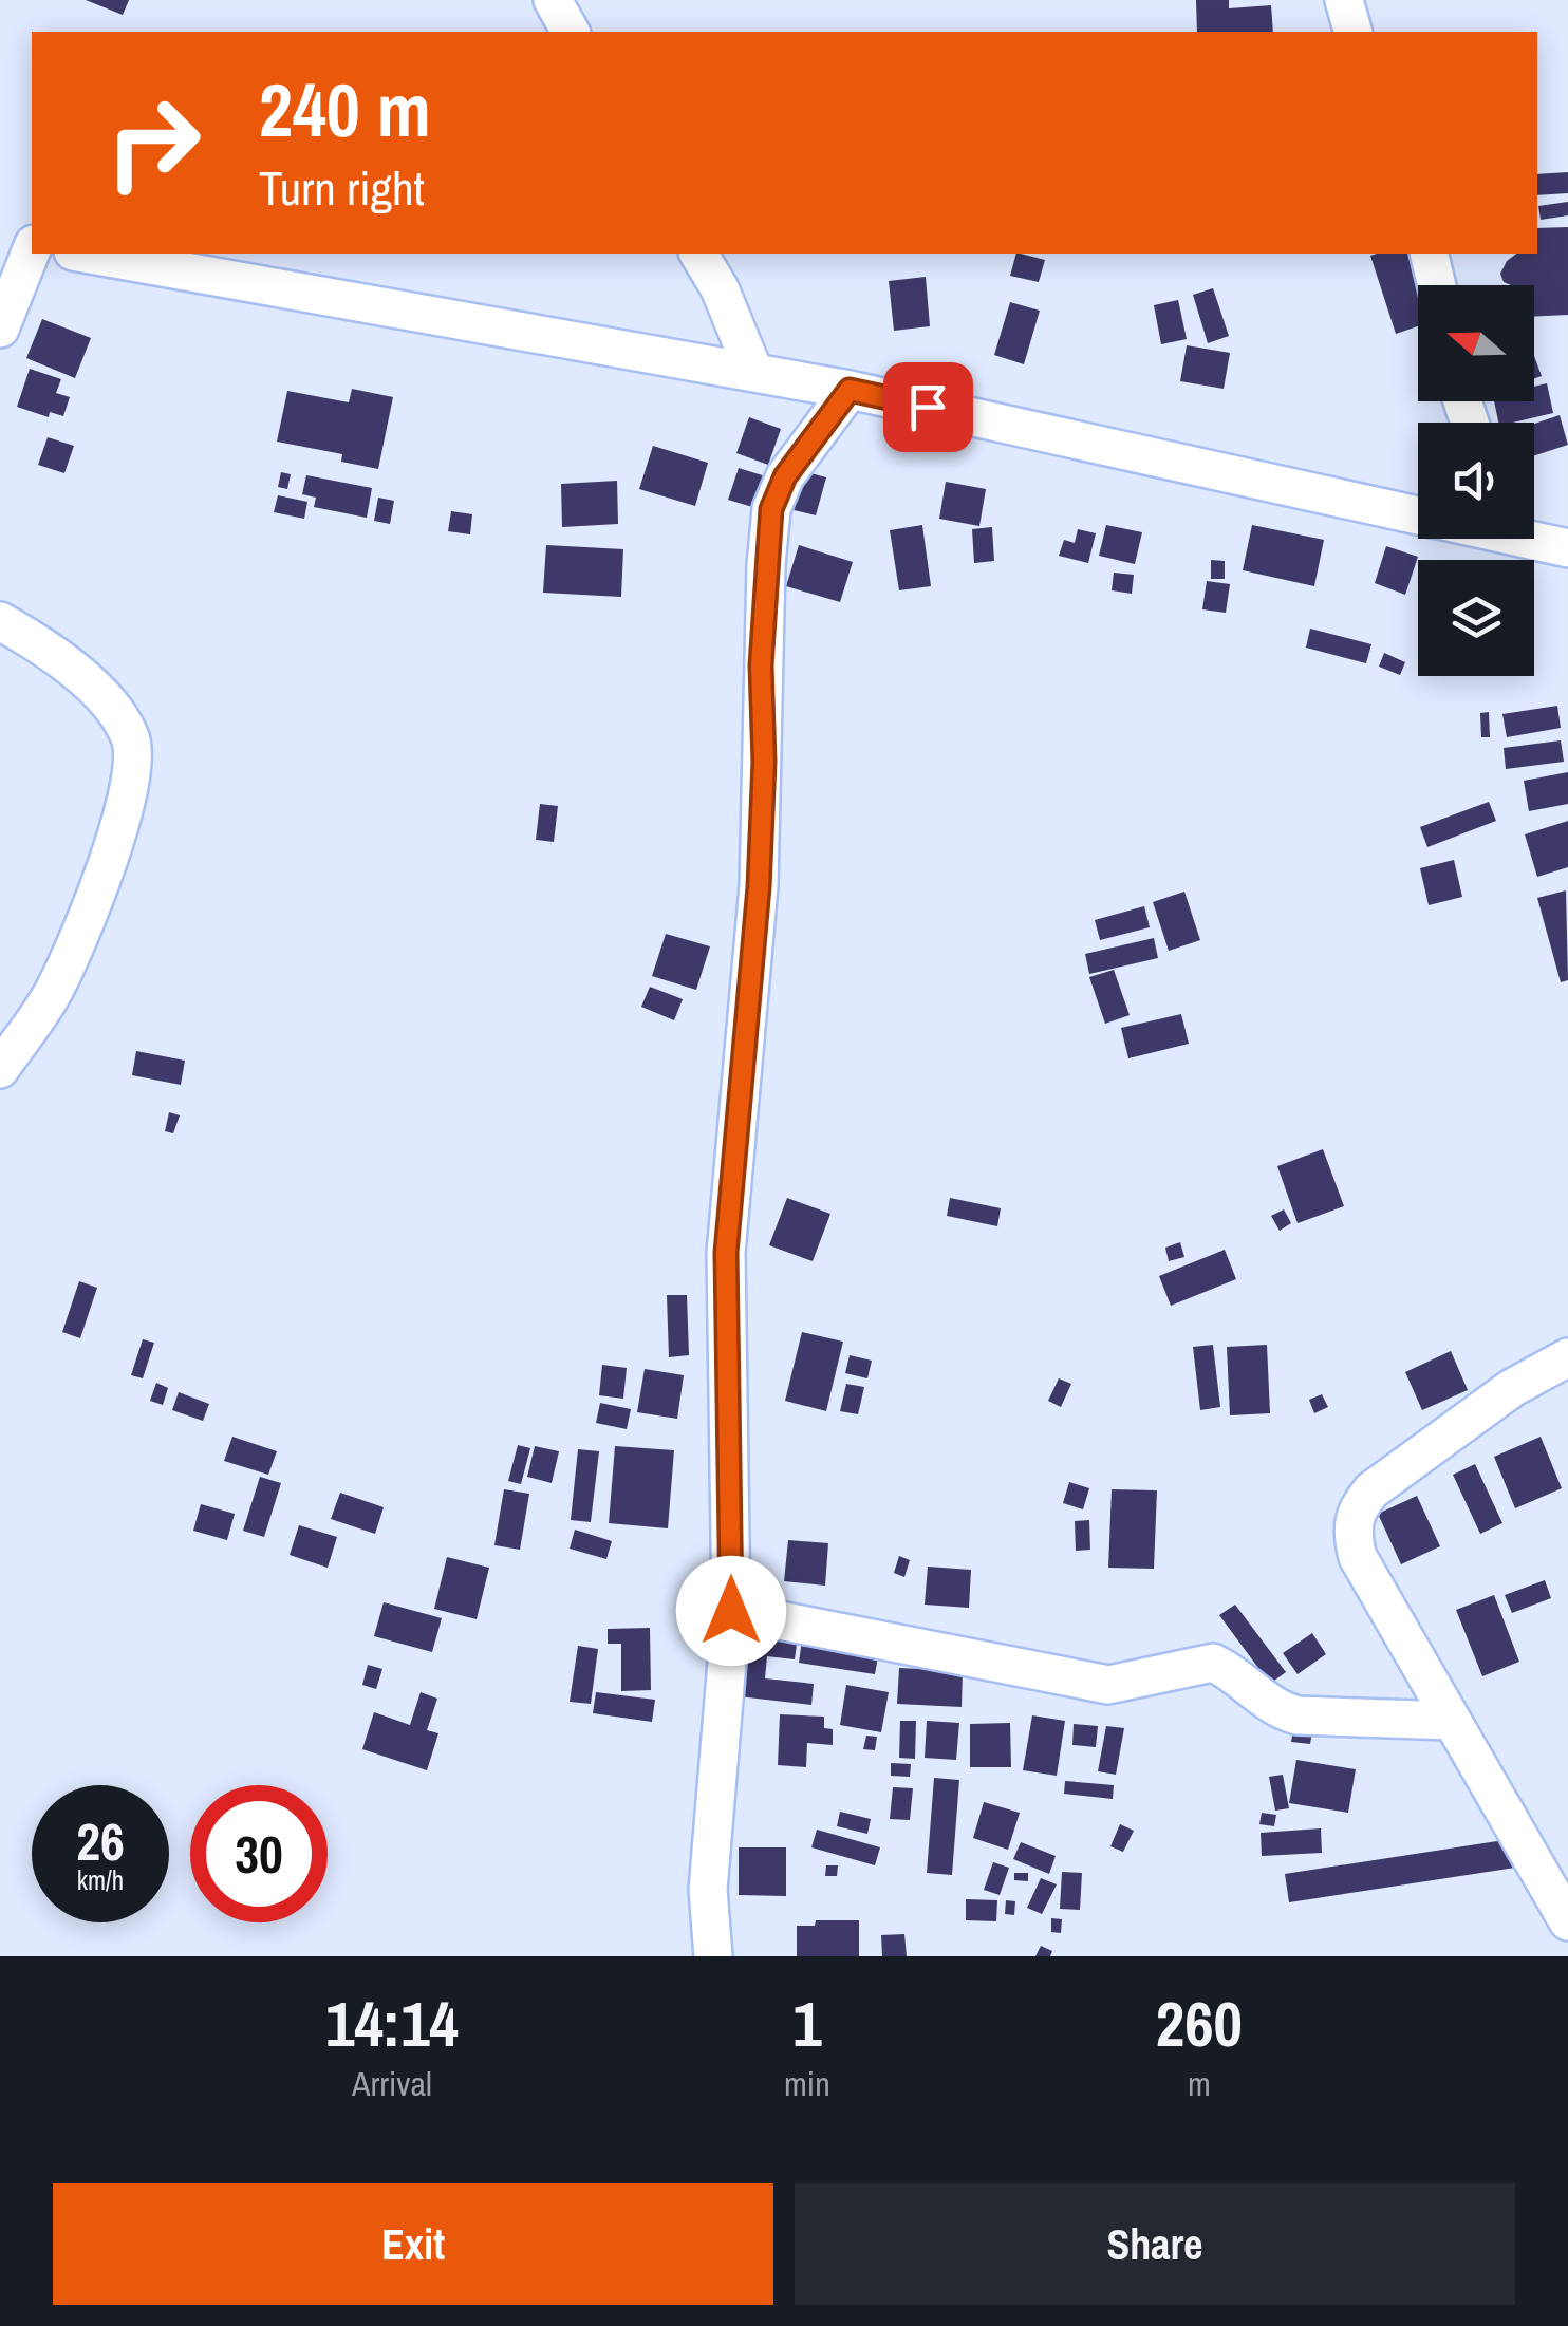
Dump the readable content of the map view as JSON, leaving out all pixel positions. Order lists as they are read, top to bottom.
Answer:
{
  "north": "left",
  "page": {
    "turn": ["240 m", "Turn right"],
    "speed": "26 km/h",
    "limit": "30",
    "eta": [
      "14:14",
      "Arrival",
      "1",
      "min",
      "260",
      "m"
    ],
    "buttons": ["Exit", "Share"]
  }
}
